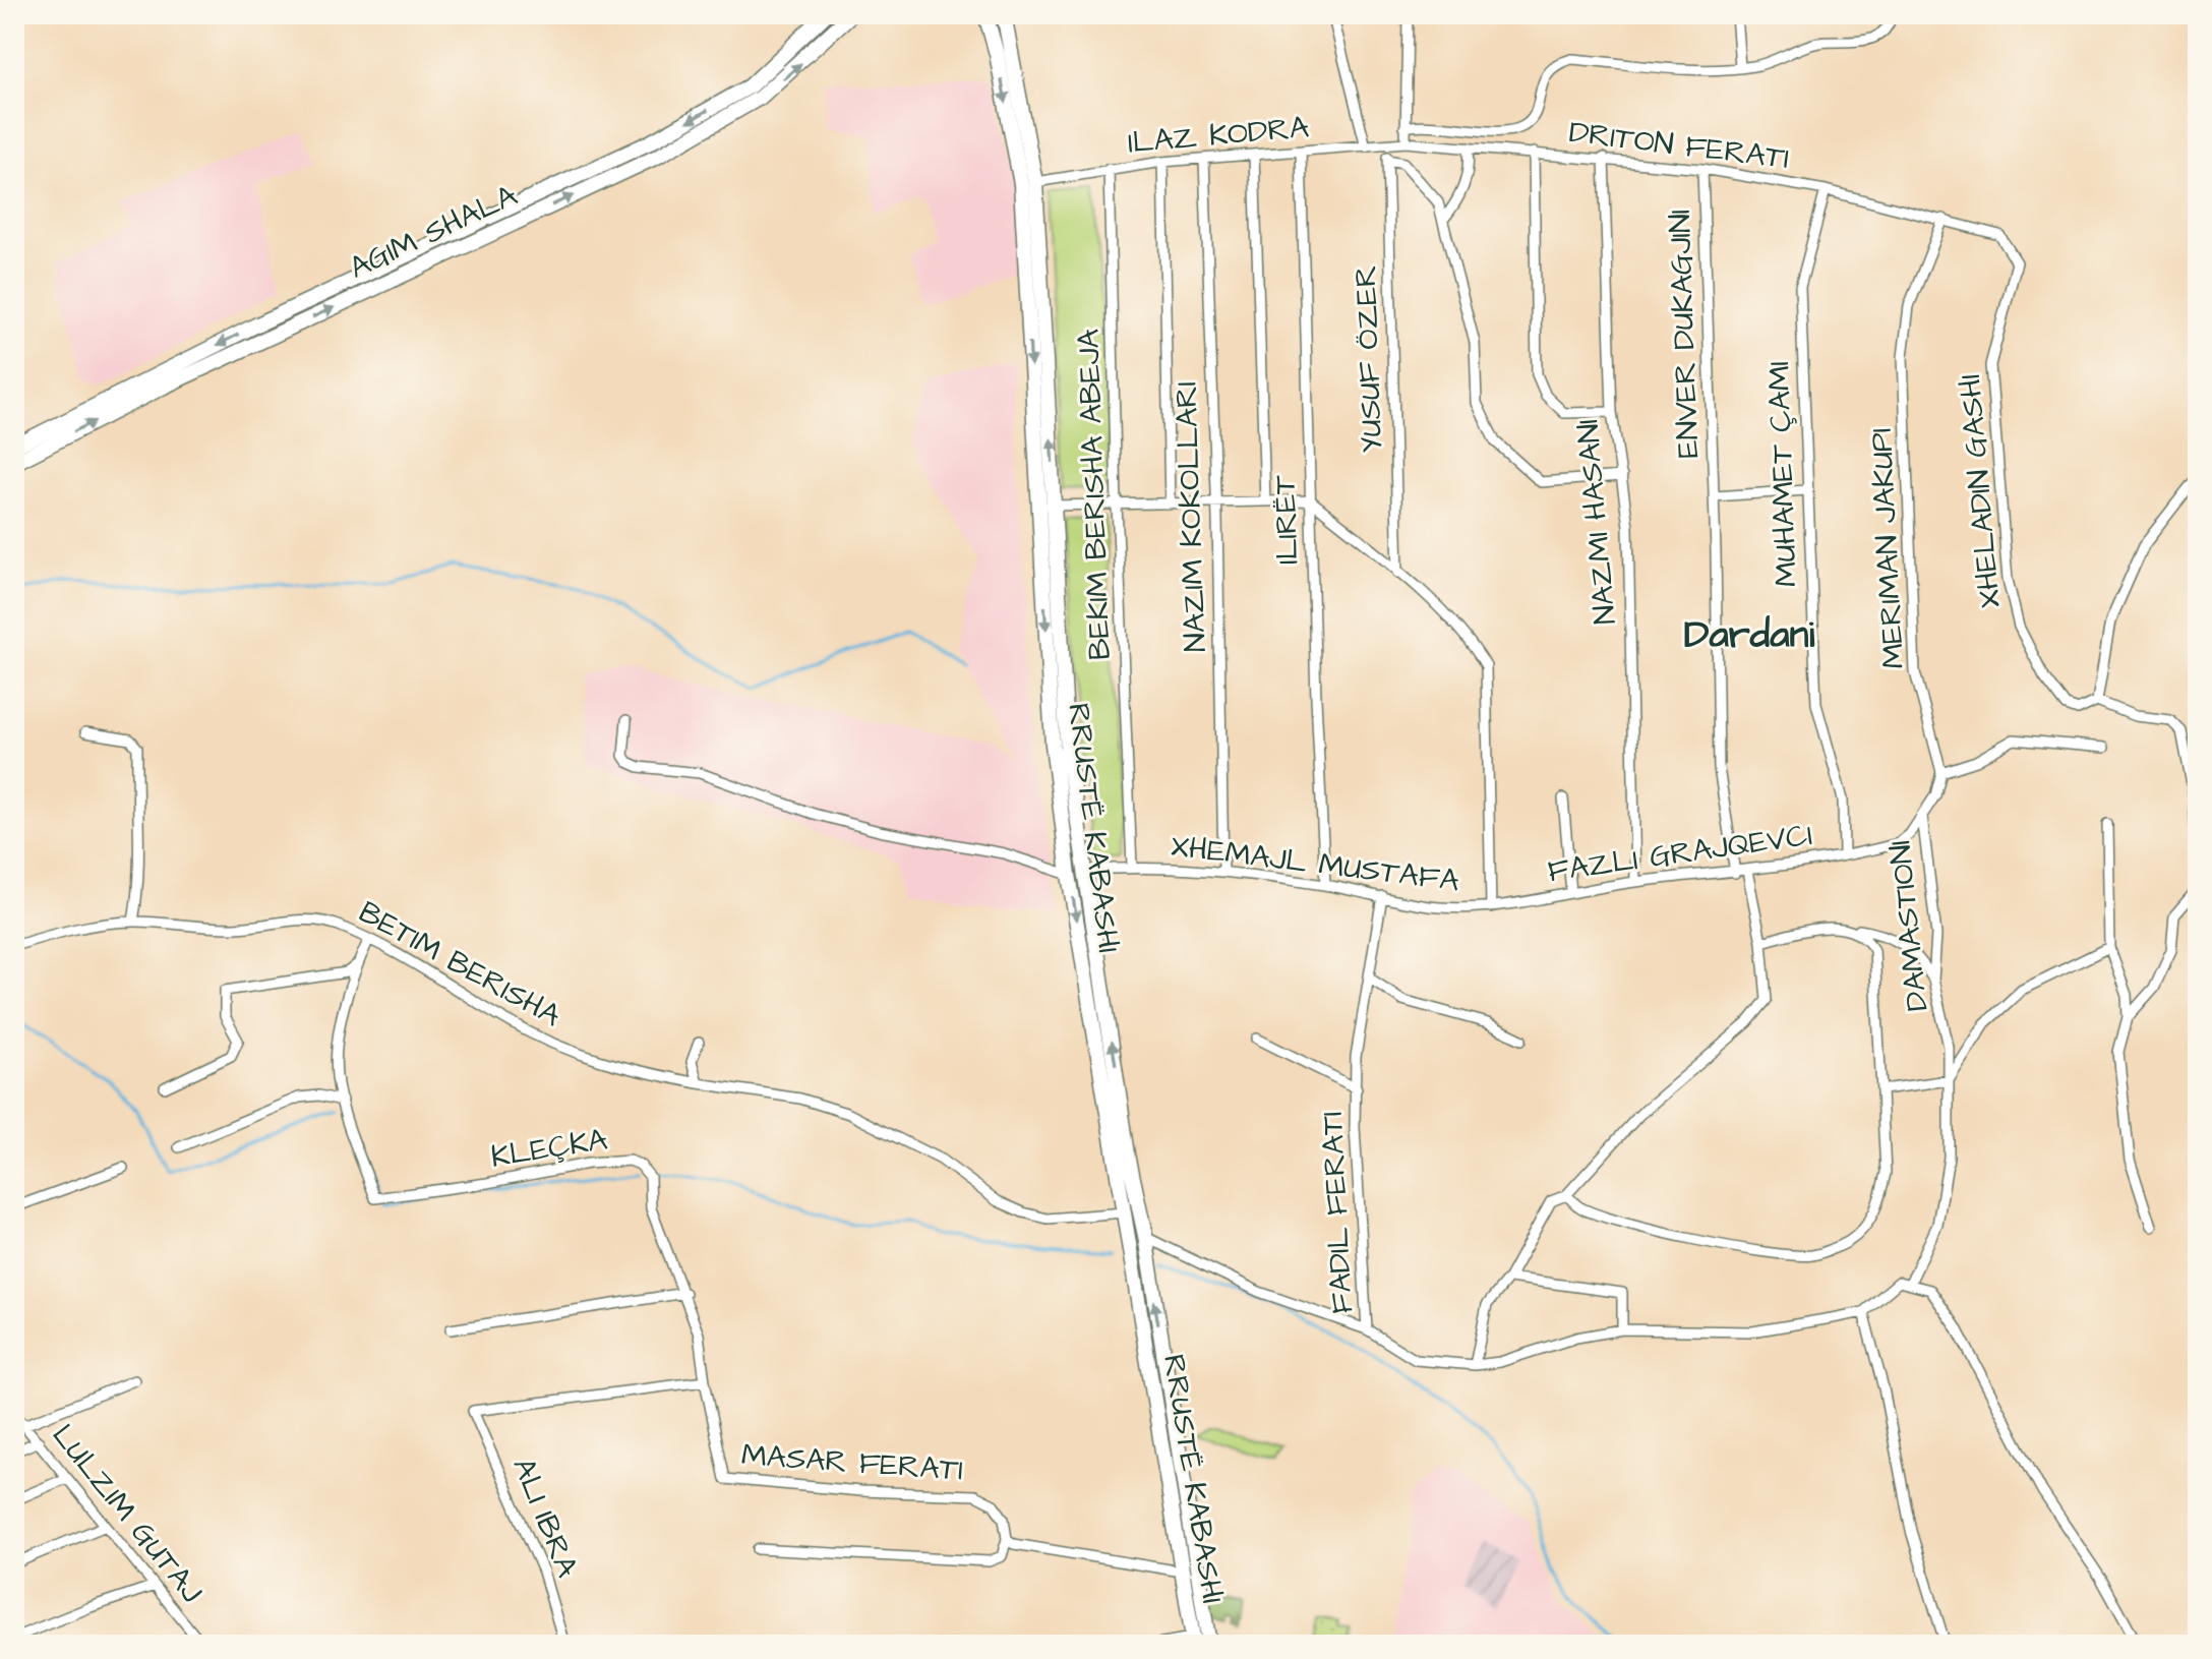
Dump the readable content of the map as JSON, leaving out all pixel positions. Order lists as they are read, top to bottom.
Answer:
{
  "streets": {
    "main road": ["AGIM SHALA", "RRUSTË KABASHI"],
    "street": [
      "ILAZ KODRA",
      "DRITON FERATI",
      "ENVER DUKAGJINI",
      "YUSUF ÖZER",
      "MUHAMET ÇAMI",
      "XHELADIN GASHI",
      "BEKIM BERISHA ABEJA",
      "NAZIM KOKOLLARI",
      "ILIRËT",
      "NAZMI HASANI",
      "MERIMAN JAKUPI",
      "FAZLI GRAJQEVCI",
      "XHEMAJL MUSTAFA",
      "DAMASTIONI",
      "BETIM BERISHA",
      "KLEÇKA",
      "FADIL FERATI",
      "MASAR FERATI",
      "LULZIM GUTAJ",
      "ALI IBRA"
    ]
  },
  "crossings": [
    ["ILAZ KODRA", "DRITON FERATI"],
    ["ILAZ KODRA", "YUSUF ÖZER"],
    ["ILAZ KODRA", "BEKIM BERISHA ABEJA"],
    ["ILAZ KODRA", "NAZIM KOKOLLARI"],
    ["ILAZ KODRA", "ILIRËT"],
    ["ILAZ KODRA", "RRUSTË KABASHI"],
    ["DRITON FERATI", "ENVER DUKAGJINI"],
    ["DRITON FERATI", "MUHAMET ÇAMI"],
    ["DRITON FERATI", "XHELADIN GASHI"],
    ["DRITON FERATI", "NAZMI HASANI"],
    ["DRITON FERATI", "MERIMAN JAKUPI"],
    ["ENVER DUKAGJINI", "MUHAMET ÇAMI"],
    ["ENVER DUKAGJINI", "FAZLI GRAJQEVCI"],
    ["MUHAMET ÇAMI", "FAZLI GRAJQEVCI"],
    ["XHELADIN GASHI", "MERIMAN JAKUPI"],
    ["BEKIM BERISHA ABEJA", "XHEMAJL MUSTAFA"],
    ["NAZIM KOKOLLARI", "XHEMAJL MUSTAFA"],
    ["ILIRËT", "XHEMAJL MUSTAFA"],
    ["NAZMI HASANI", "FAZLI GRAJQEVCI"],
    ["RRUSTË KABASHI", "XHEMAJL MUSTAFA"],
    ["RRUSTË KABASHI", "BETIM BERISHA"],
    ["FAZLI GRAJQEVCI", "XHEMAJL MUSTAFA"],
    ["FAZLI GRAJQEVCI", "DAMASTIONI"],
    ["XHEMAJL MUSTAFA", "FADIL FERATI"],
    ["KLEÇKA", "MASAR FERATI"],
    ["KLEÇKA", "ALI IBRA"],
    ["MASAR FERATI", "ALI IBRA"]
  ],
  "districts": ["Dardani"]
}
